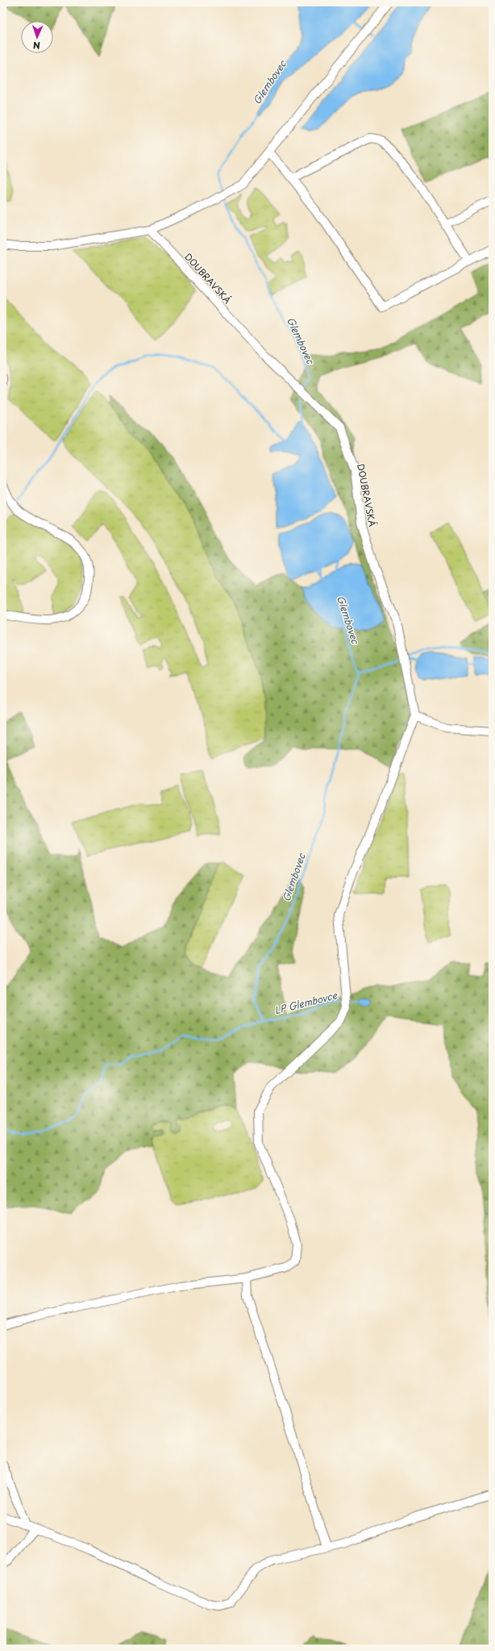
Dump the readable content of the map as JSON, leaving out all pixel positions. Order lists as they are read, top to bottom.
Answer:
{
  "streets": {
    "street": ["DOUBRAVSKÁ"]
  },
  "water": ["Glembovec", "LP Glembovce"],
  "north": "bottom"
}
